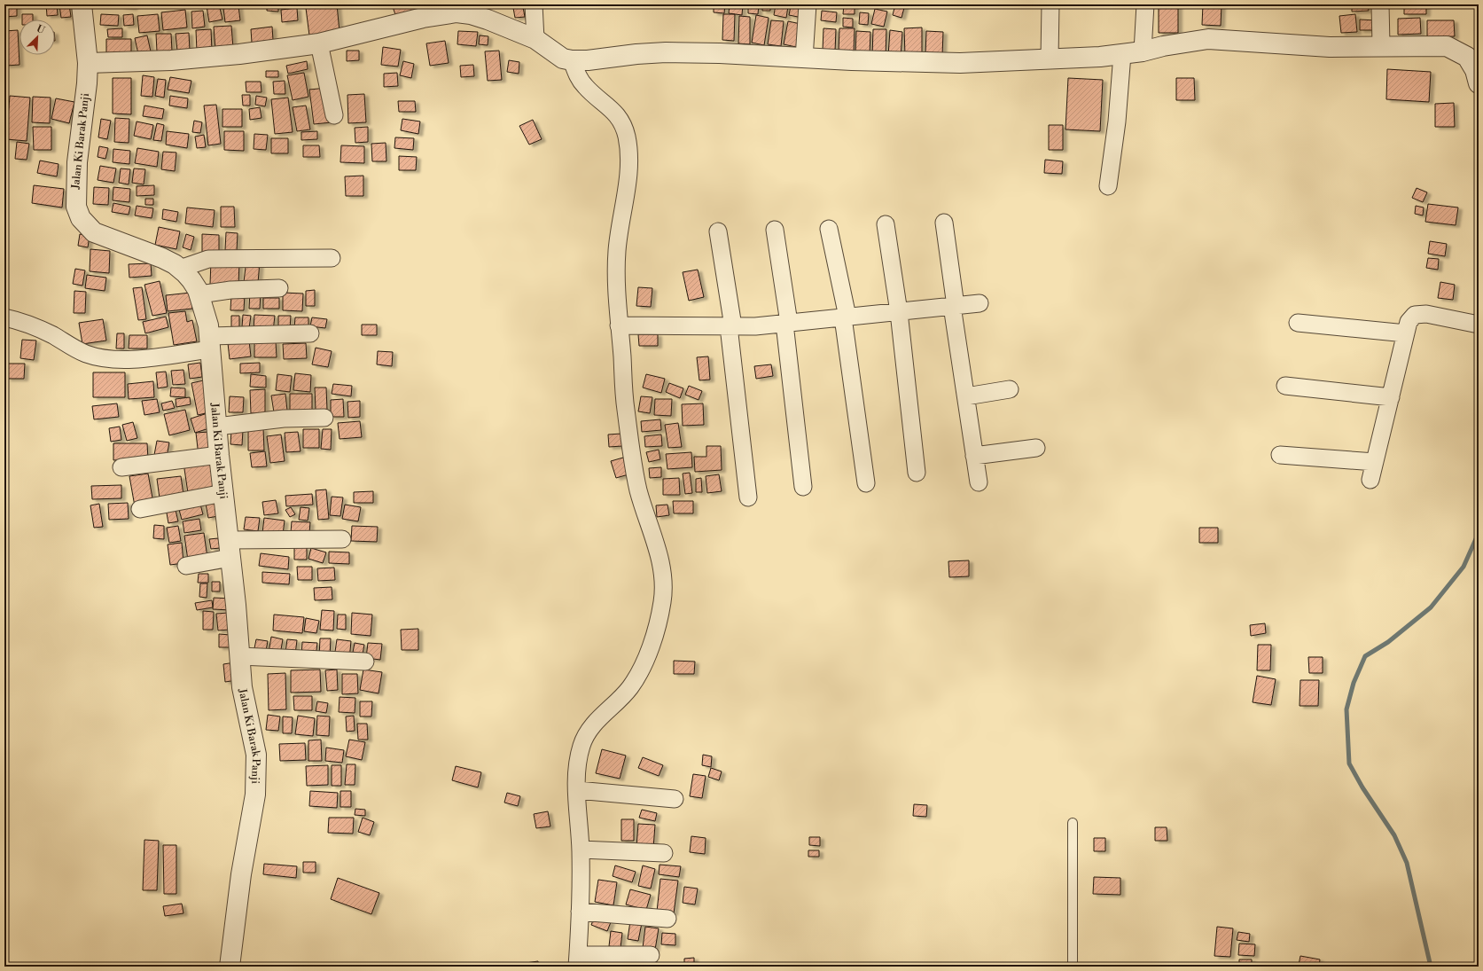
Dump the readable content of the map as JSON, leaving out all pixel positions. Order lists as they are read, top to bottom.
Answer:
{
  "streets": {
    "street": ["Jalan Ki Barak Panji"]
  },
  "north": "top right"
}
